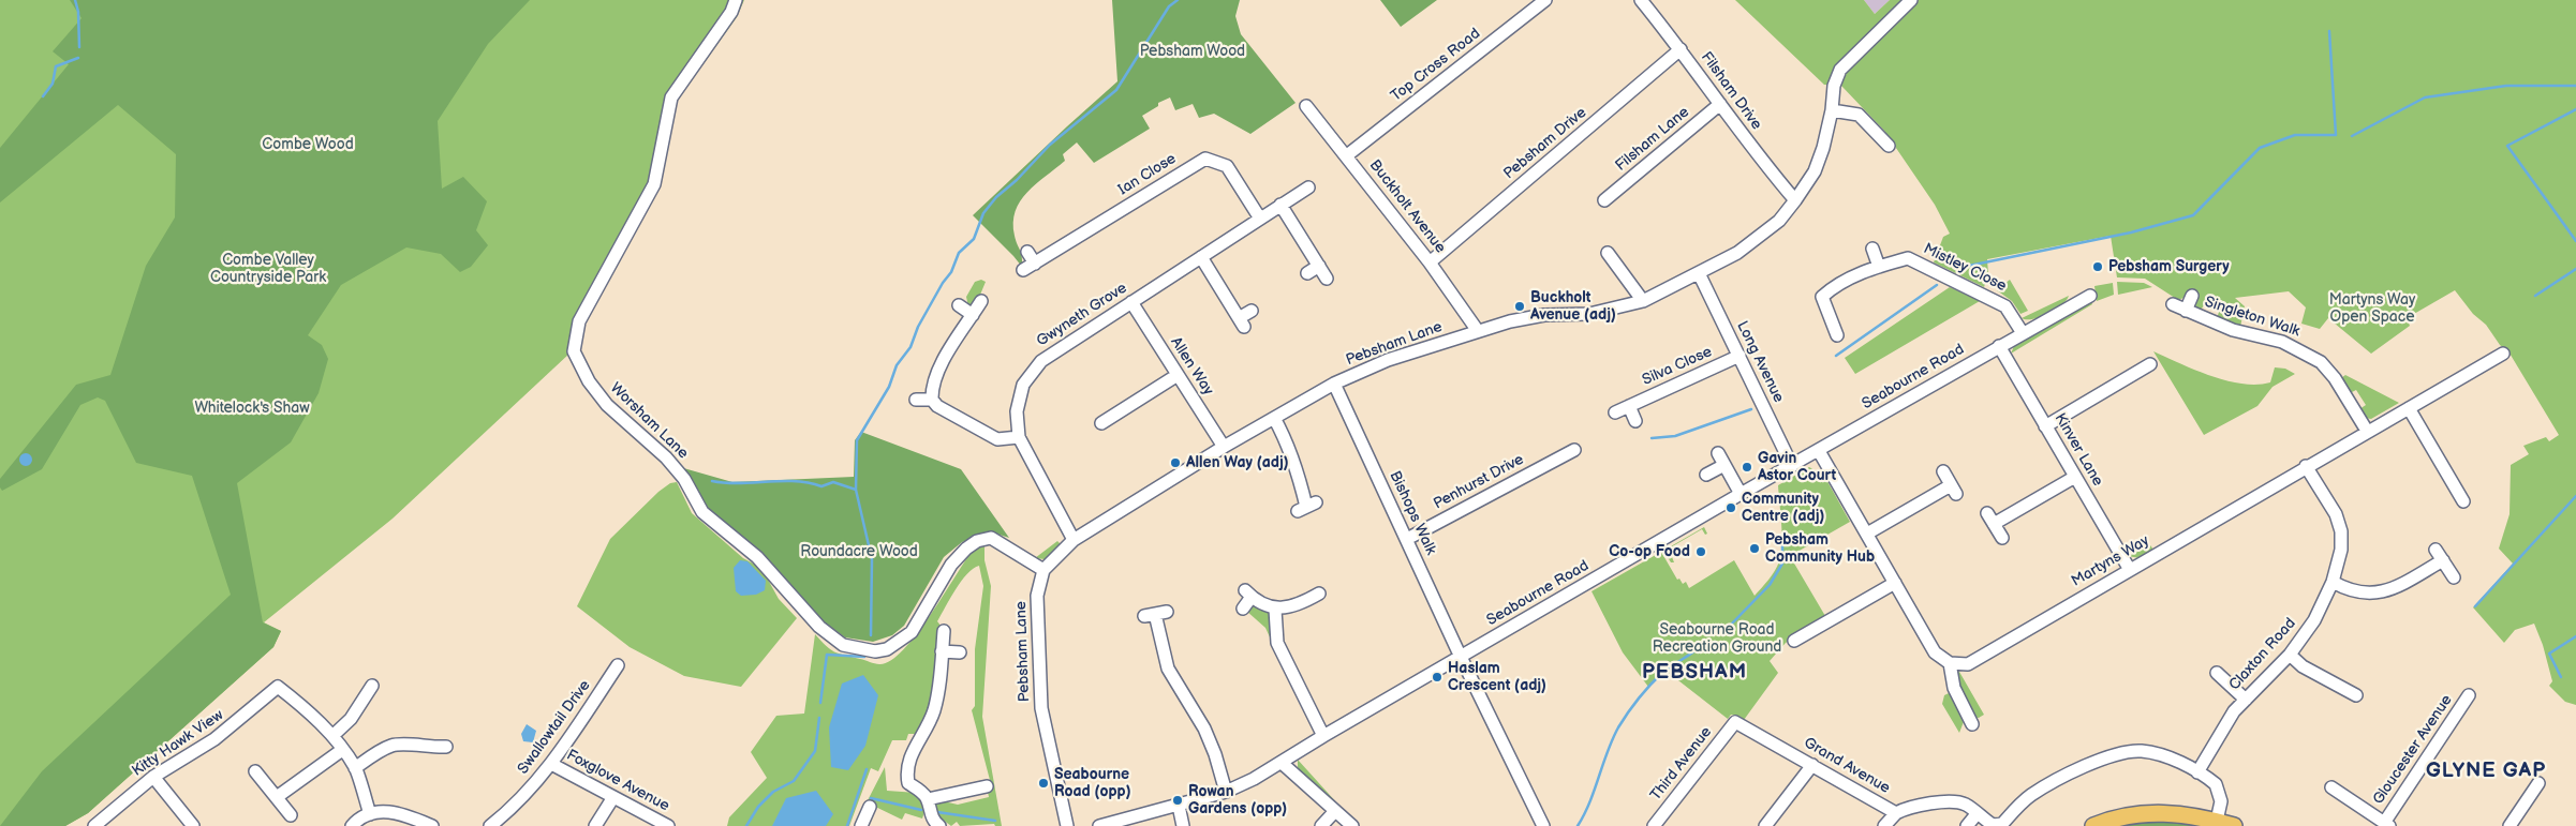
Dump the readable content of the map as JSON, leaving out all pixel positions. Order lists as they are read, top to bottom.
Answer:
{
  "streets": {
    "street": [
      "Top Cross Road",
      "Filsham Drive",
      "Filsham Lane",
      "Pebsham Drive",
      "Ian Close",
      "Buckholt Avenue",
      "Mistley Close",
      "Gwyneth Grove",
      "Singleton Walk",
      "Pebsham Lane",
      "Long Avenue",
      "Allen Way",
      "Silva Close",
      "Seabourne Road",
      "Worsham Lane",
      "Kinver Lane",
      "Penhurst Drive",
      "Bishops Walk",
      "Martyns Way",
      "Claxton Road",
      "Swallowtail Drive",
      "Kitty Hawk View",
      "Gloucester Avenue",
      "Third Avenue",
      "Grand Avenue",
      "Foxglove Avenue"
    ]
  },
  "crossings": [
    ["Top Cross Road", "Buckholt Avenue"],
    ["Filsham Drive", "Filsham Lane"],
    ["Filsham Drive", "Pebsham Drive"],
    ["Filsham Drive", "Pebsham Lane"],
    ["Pebsham Drive", "Buckholt Avenue"],
    ["Ian Close", "Gwyneth Grove"],
    ["Buckholt Avenue", "Pebsham Lane"],
    ["Mistley Close", "Seabourne Road"],
    ["Gwyneth Grove", "Pebsham Lane"],
    ["Gwyneth Grove", "Allen Way"],
    ["Singleton Walk", "Martyns Way"],
    ["Pebsham Lane", "Long Avenue"],
    ["Pebsham Lane", "Allen Way"],
    ["Pebsham Lane", "Worsham Lane"],
    ["Pebsham Lane", "Bishops Walk"],
    ["Long Avenue", "Silva Close"],
    ["Long Avenue", "Seabourne Road"],
    ["Seabourne Road", "Kinver Lane"],
    ["Seabourne Road", "Bishops Walk"],
    ["Kinver Lane", "Martyns Way"],
    ["Penhurst Drive", "Bishops Walk"],
    ["Martyns Way", "Claxton Road"],
    ["Claxton Road", "Grand Avenue"],
    ["Swallowtail Drive", "Foxglove Avenue"],
    ["Third Avenue", "Grand Avenue"]
  ],
  "districts": ["PEBSHAM", "GLYNE GAP"],
  "parks": [
    "Pebsham Wood",
    "Combe Wood",
    "Combe Valley Countryside Park",
    "Martyns Way Open Space",
    "Whitelock's Shaw",
    "Roundacre Wood",
    "Seabourne Road Recreation Ground"
  ],
  "places": [
    "Pebsham Surgery",
    "Buckholt Avenue (adj)",
    "Allen Way (adj)",
    "Gavin Astor Court",
    "Community Centre (adj)",
    "Pebsham Community Hub",
    "Co-op Food",
    "Haslam Crescent (adj)",
    "Seabourne Road (opp)",
    "Rowan Gardens (opp)"
  ]
}
